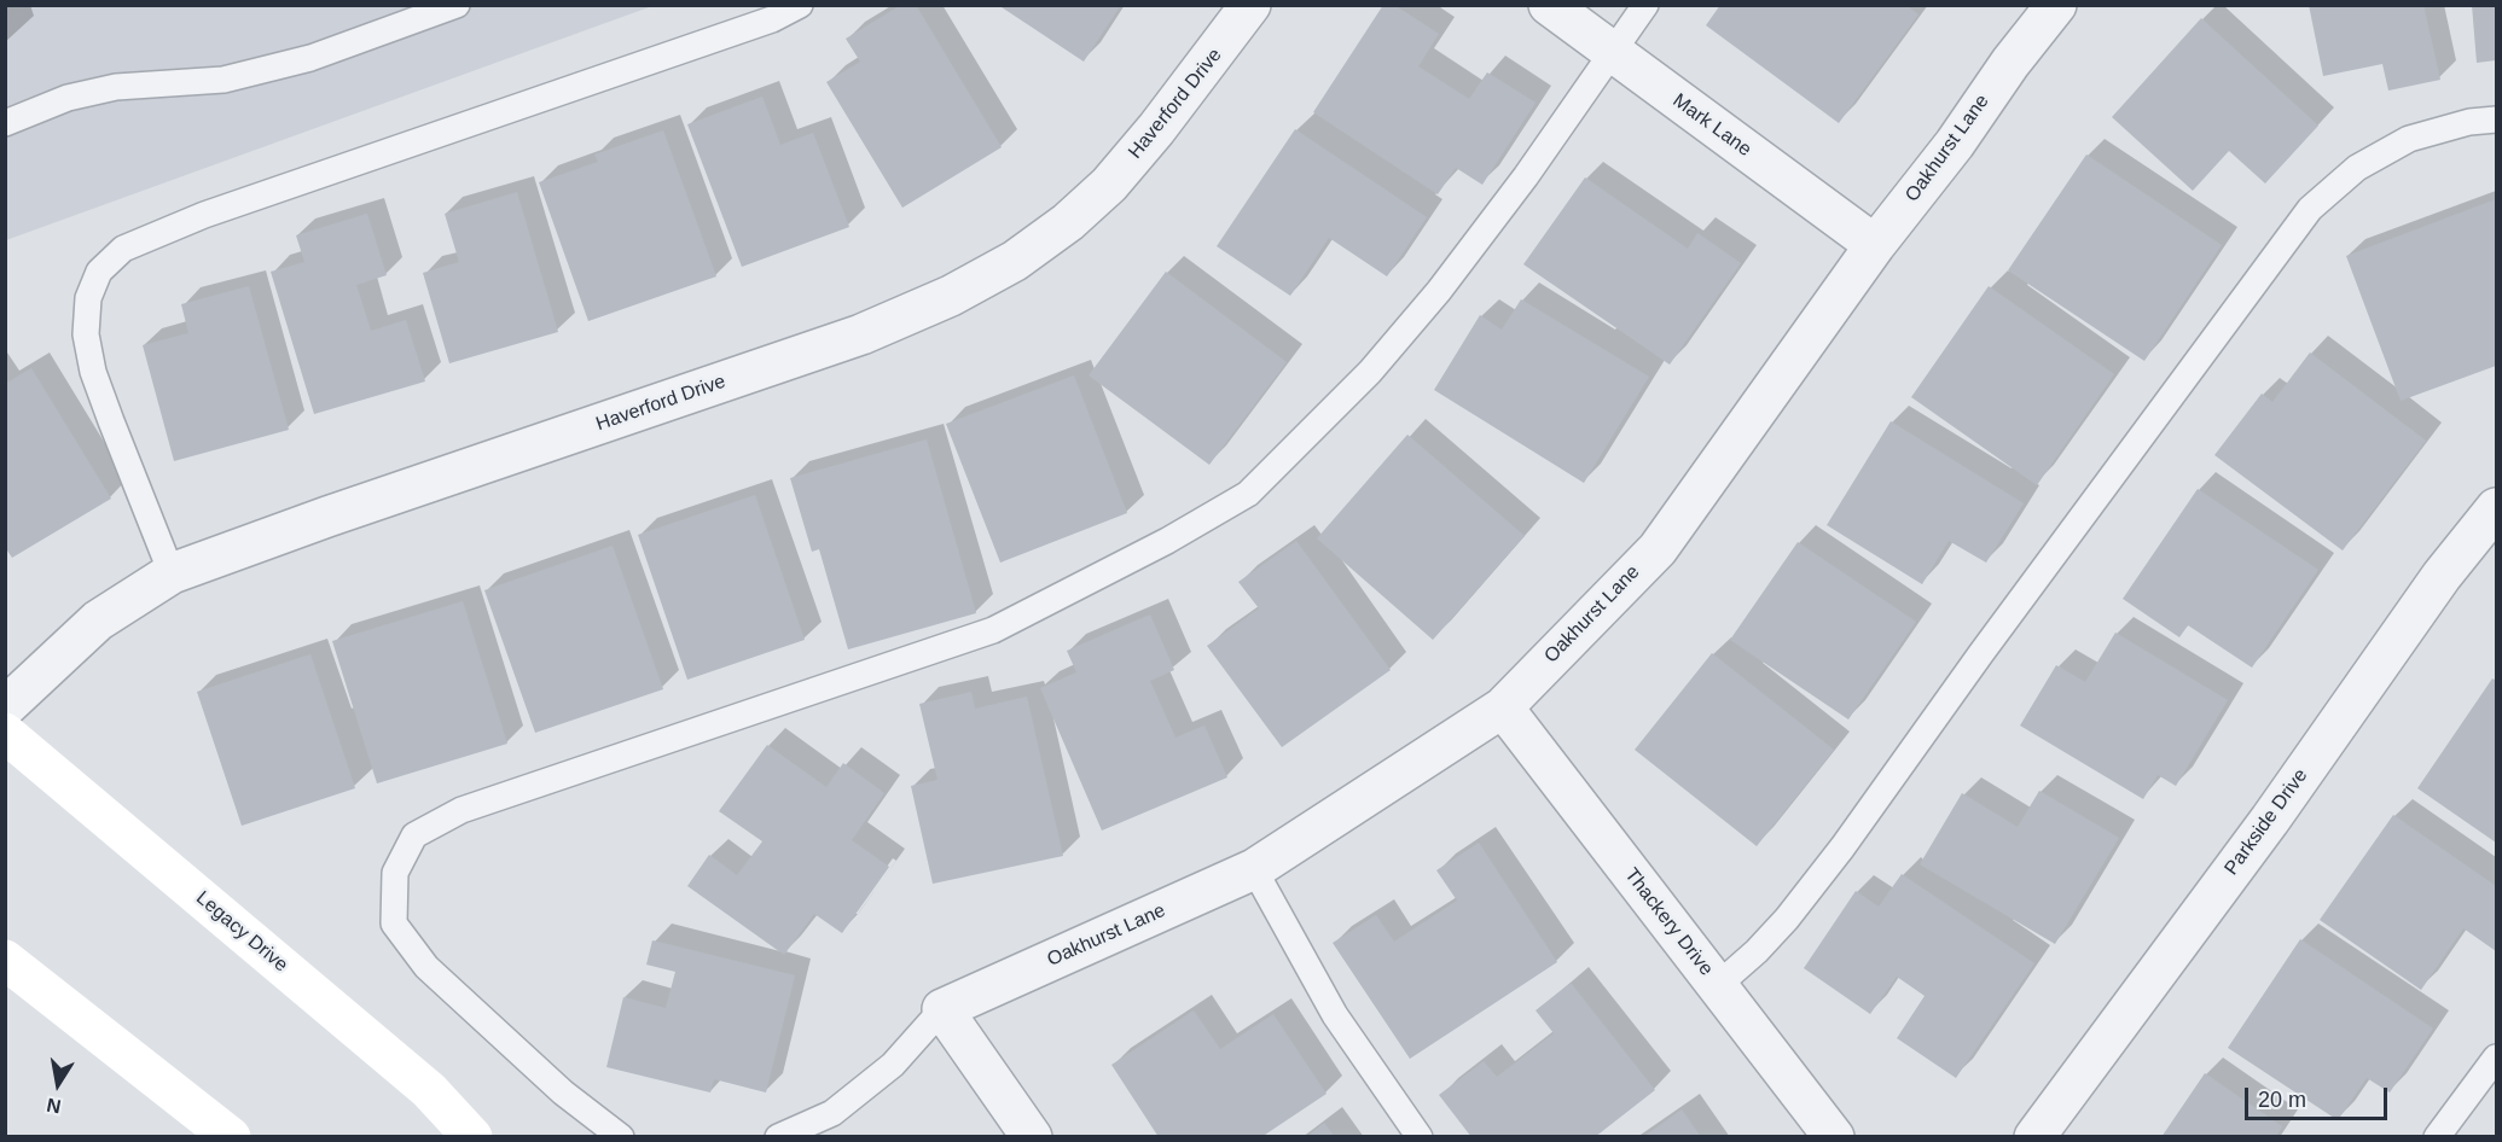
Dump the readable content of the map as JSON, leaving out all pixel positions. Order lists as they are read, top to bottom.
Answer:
{
  "streets": {
    "main road": ["Legacy Drive"],
    "street": [
      "Haverford Drive",
      "Mark Lane",
      "Oakhurst Lane",
      "Parkside Drive",
      "Thackery Drive"
    ]
  },
  "crossings": [
    ["Mark Lane", "Oakhurst Lane"],
    ["Oakhurst Lane", "Thackery Drive"]
  ],
  "scale_bar": "20 m",
  "north": "bottom"
}
